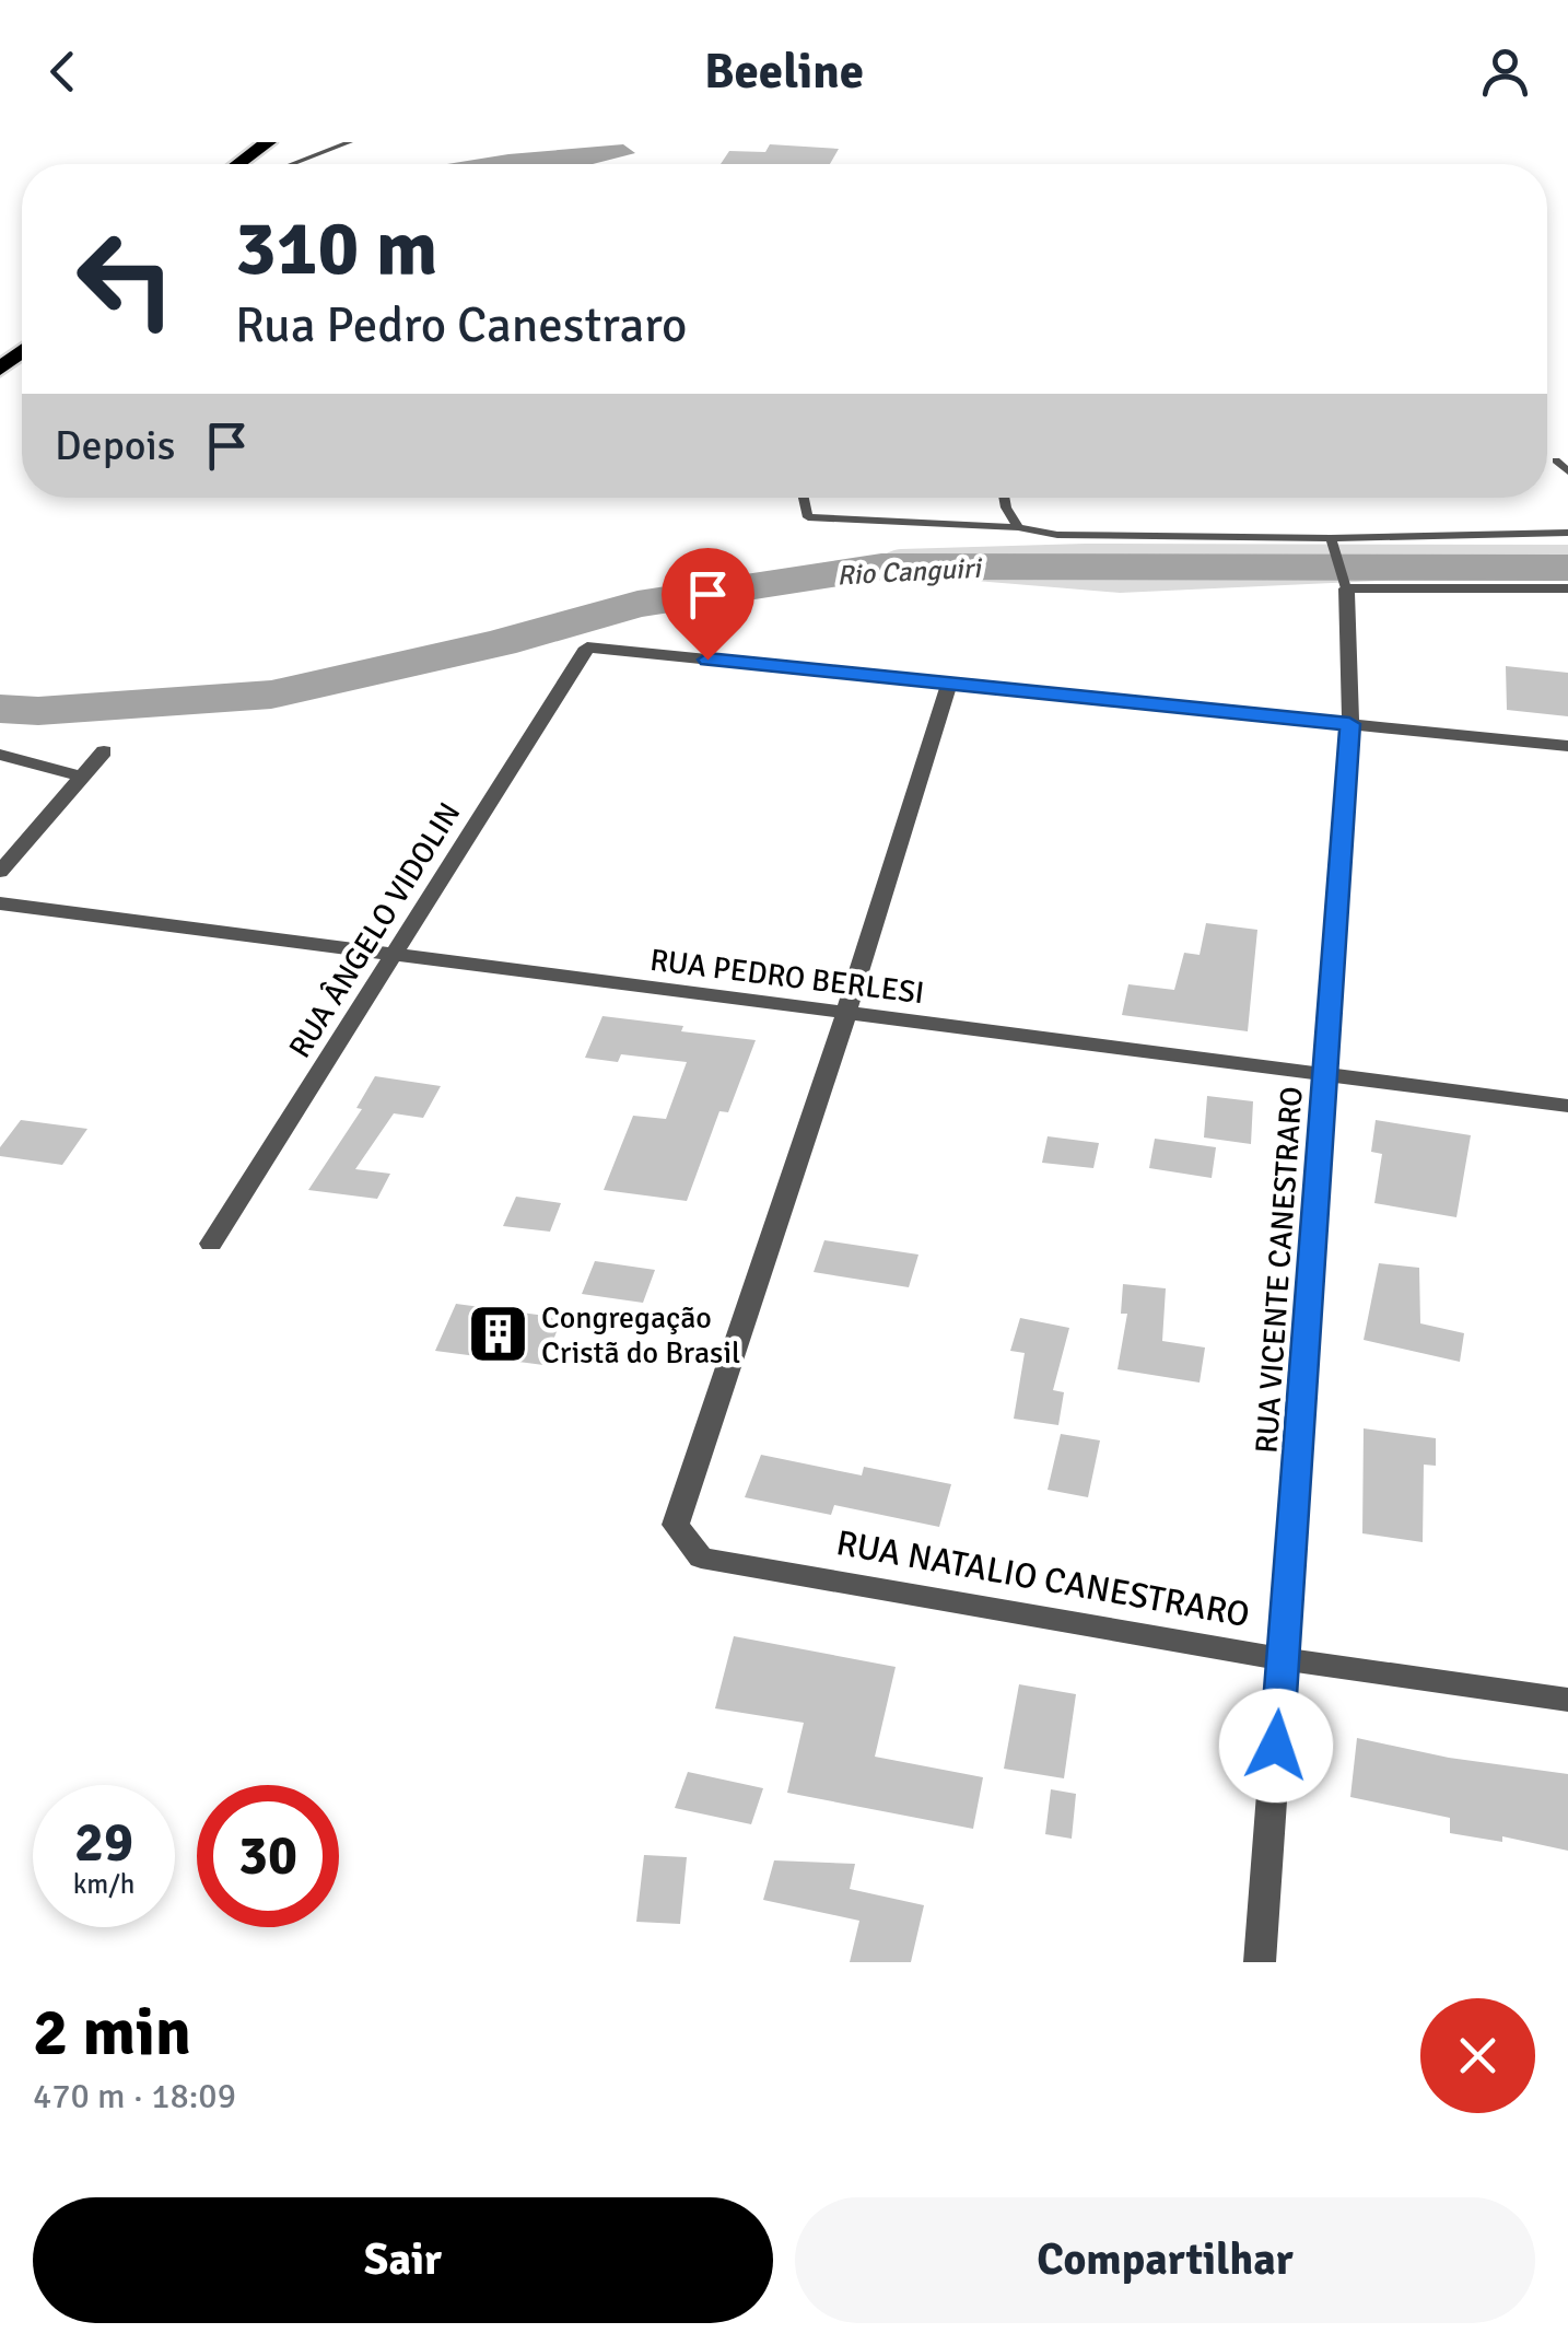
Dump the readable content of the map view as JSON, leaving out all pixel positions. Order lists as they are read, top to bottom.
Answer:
{
  "streets": {
    "street": [
      "RUA ÂNGELO VIDOLIN",
      "RUA PEDRO BERLESI",
      "RUA VICENTE CANESTRARO",
      "RUA NATALIO CANESTRARO"
    ]
  },
  "crossings": [
    ["RUA ÂNGELO VIDOLIN", "RUA PEDRO BERLESI"],
    ["RUA PEDRO BERLESI", "RUA VICENTE CANESTRARO"],
    ["RUA PEDRO BERLESI", "RUA NATALIO CANESTRARO"],
    ["RUA VICENTE CANESTRARO", "RUA NATALIO CANESTRARO"]
  ],
  "water": ["Rio Canguiri"],
  "places": {
    "building": ["Congregação Cristã do Brasil"]
  },
  "page": {
    "header": "Beeline",
    "turn": ["310 m", "Rua Pedro Canestraro"],
    "then": "Depois",
    "speed": "29 km/h",
    "limit": "30",
    "heading": ["2 min", "470 m · 18:09"],
    "buttons": ["Sair", "Compartilhar"]
  }
}
